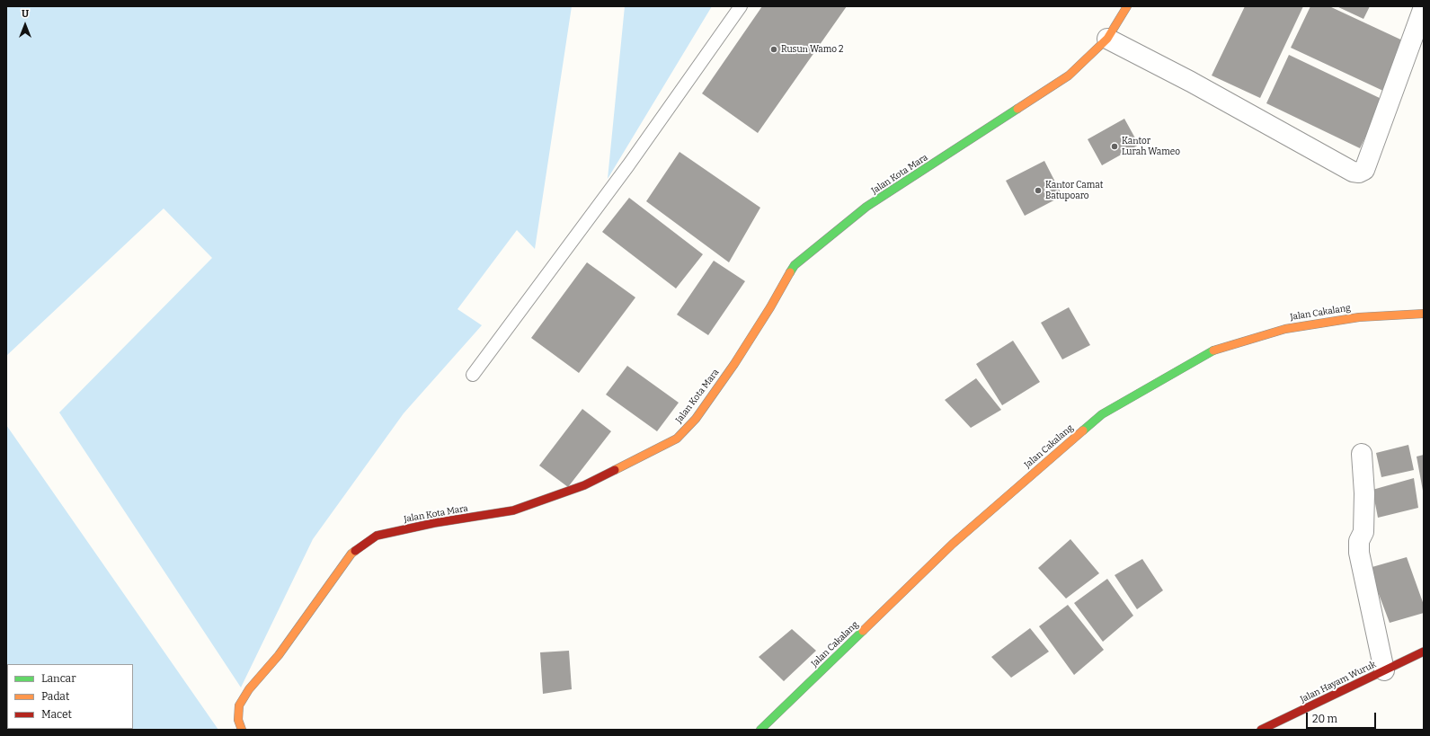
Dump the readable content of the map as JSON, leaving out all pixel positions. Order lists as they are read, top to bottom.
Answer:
{
  "streets": {
    "street": ["Jalan Kota Mara", "Jalan Cakalang", "Jalan Hayam Wuruk"]
  },
  "places": ["Rusun Wamo 2", "Kantor Lurah Wameo", "Kantor Camat Batupoaro"],
  "legend": ["Lancar", "Padat", "Macet"],
  "scale_bar": "20 m",
  "north": "top"
}
